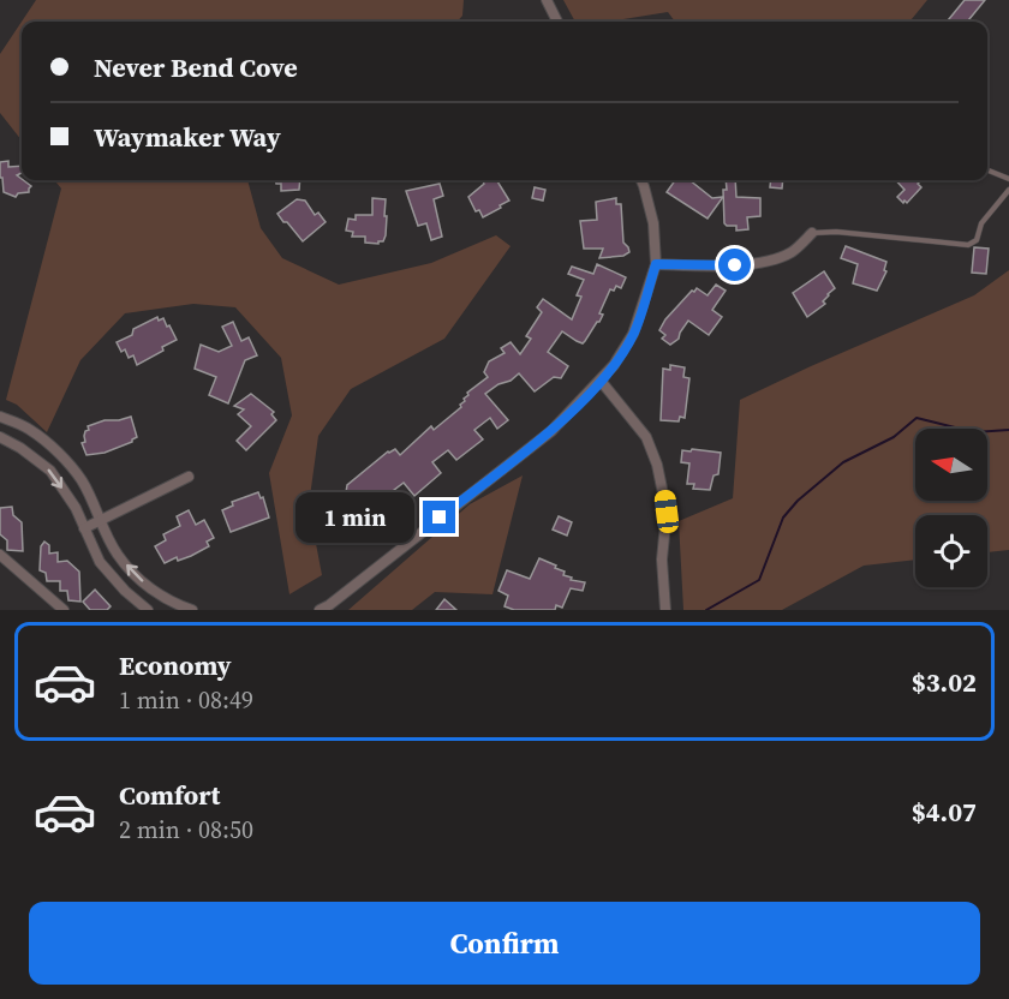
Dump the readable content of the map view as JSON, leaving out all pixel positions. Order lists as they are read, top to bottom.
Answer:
{
  "north": "left",
  "page": {
    "banner": ["Never Bend Cove", "Waymaker Way"],
    "bubble": "1 min",
    "list": [
      {
        "name": "Economy",
        "note": "1 min · 08:49",
        "value": "$3.02"
      },
      {
        "name": "Comfort",
        "note": "2 min · 08:50",
        "value": "$4.07"
      }
    ],
    "buttons": "Confirm"
  }
}
